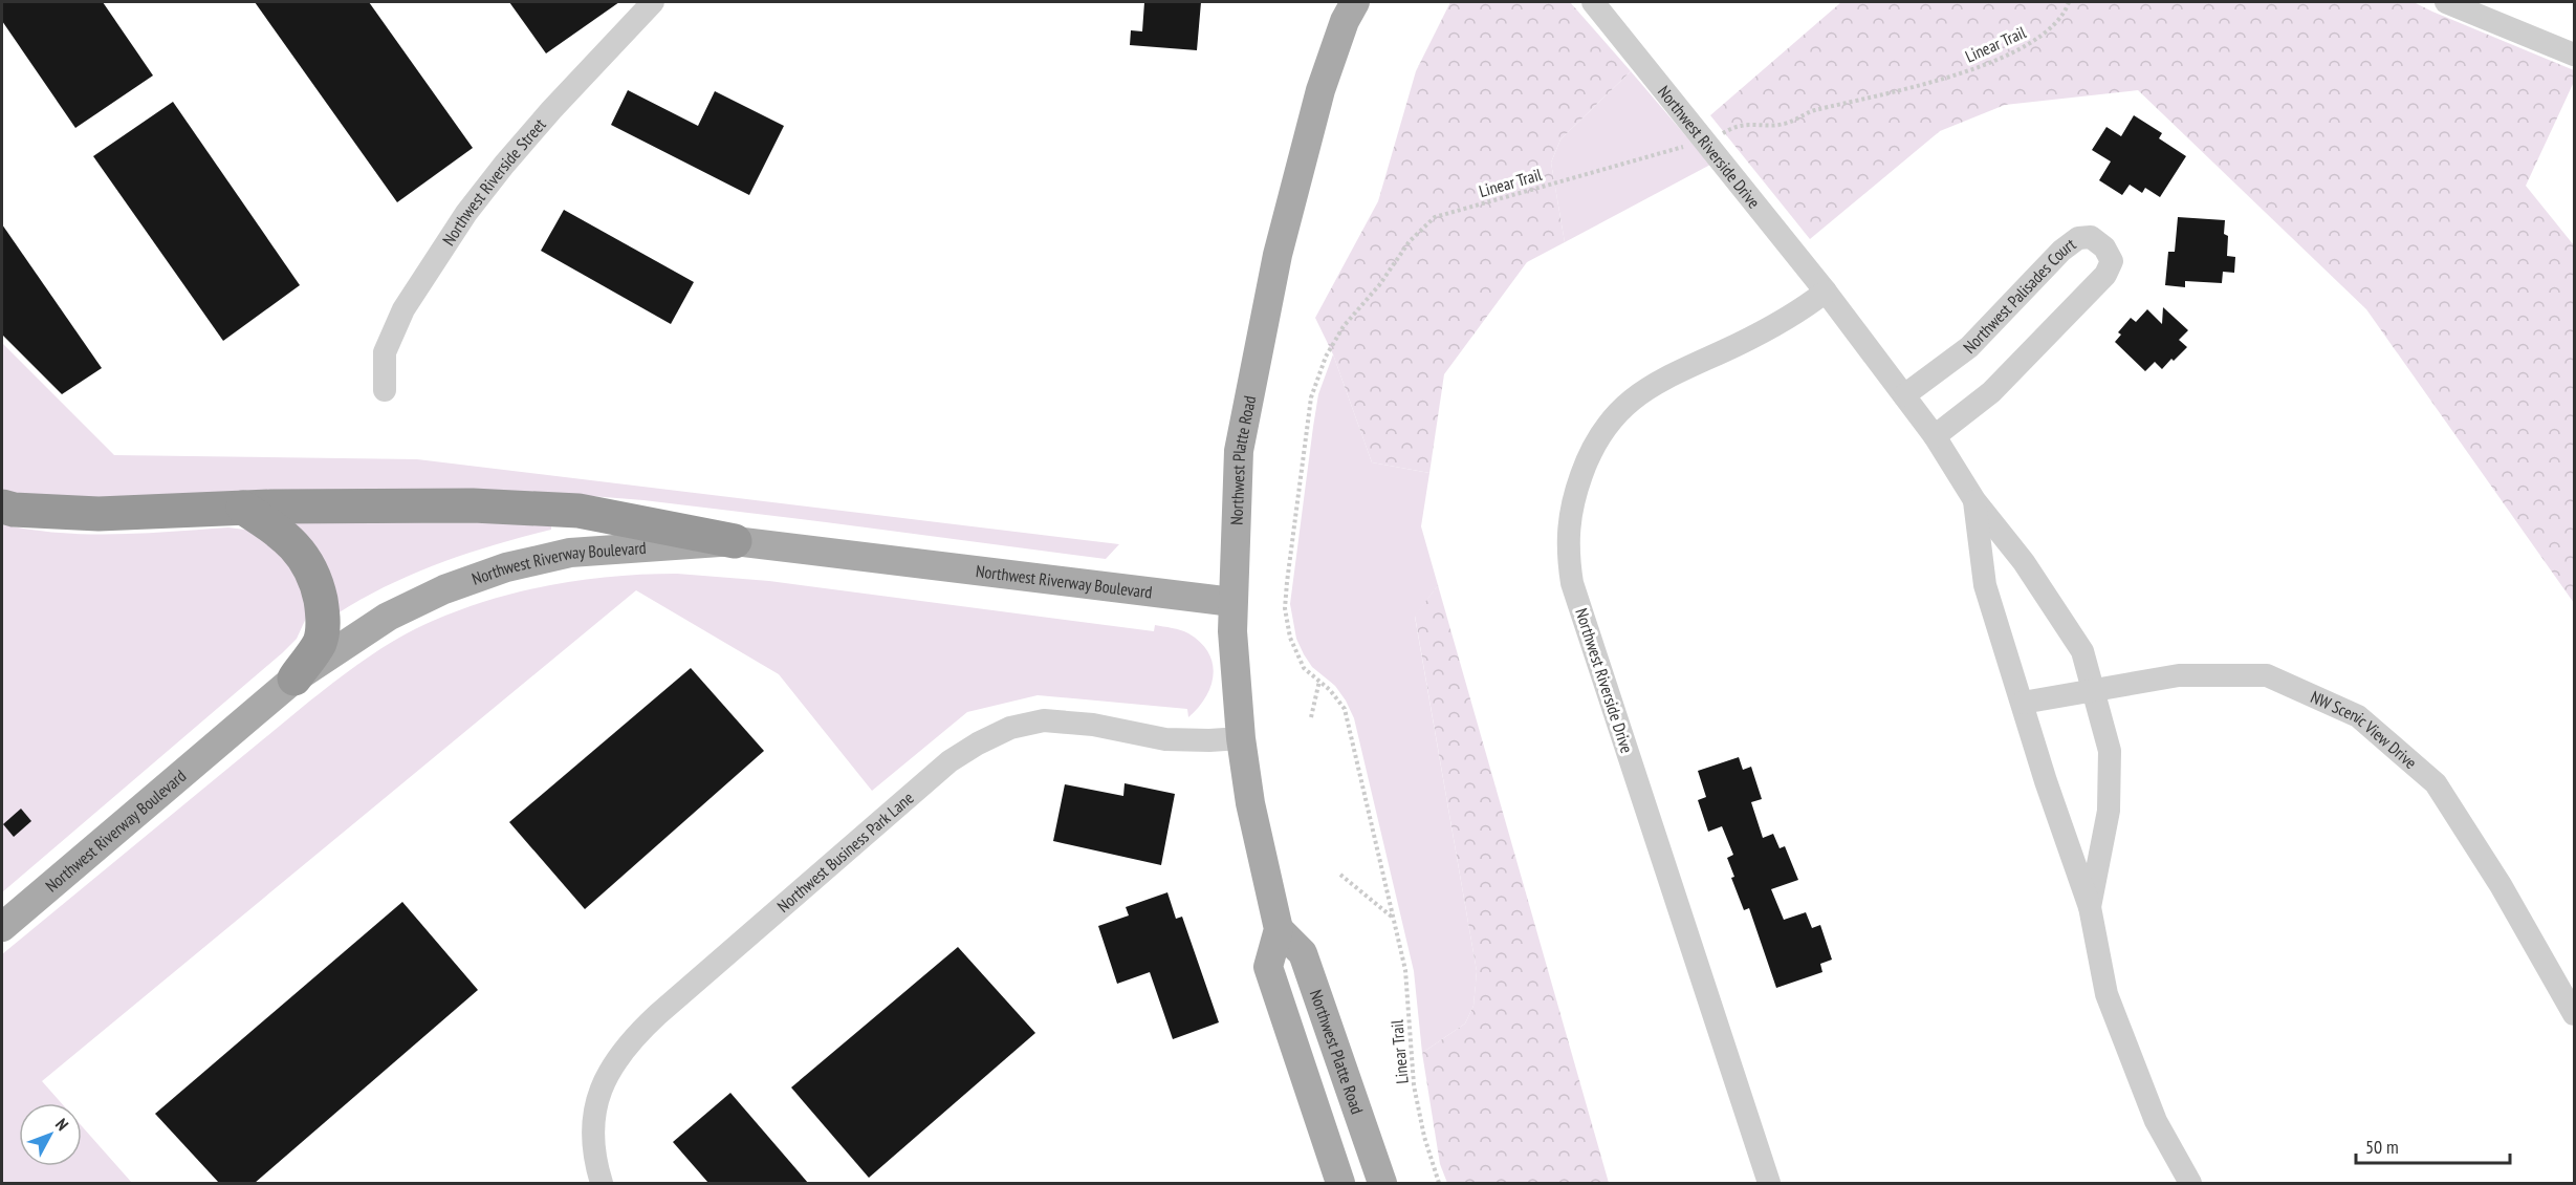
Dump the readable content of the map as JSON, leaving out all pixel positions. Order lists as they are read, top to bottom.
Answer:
{
  "streets": {
    "main road": ["Northwest Platte Road", "Northwest Riverway Boulevard"],
    "street": [
      "Northwest Riverside Drive",
      "Northwest Riverside Street",
      "Northwest Palisades Court",
      "NW Scenic View Drive",
      "Northwest Business Park Lane"
    ],
    "path": ["Linear Trail"]
  },
  "crossings": [
    ["Linear Trail", "Northwest Riverside Drive"],
    ["Northwest Riverside Drive", "Northwest Palisades Court"],
    ["Northwest Riverside Drive", "NW Scenic View Drive"],
    ["Northwest Platte Road", "Northwest Riverway Boulevard"],
    ["Northwest Platte Road", "Northwest Business Park Lane"]
  ],
  "scale_bar": "50 m",
  "north": "top right"
}
